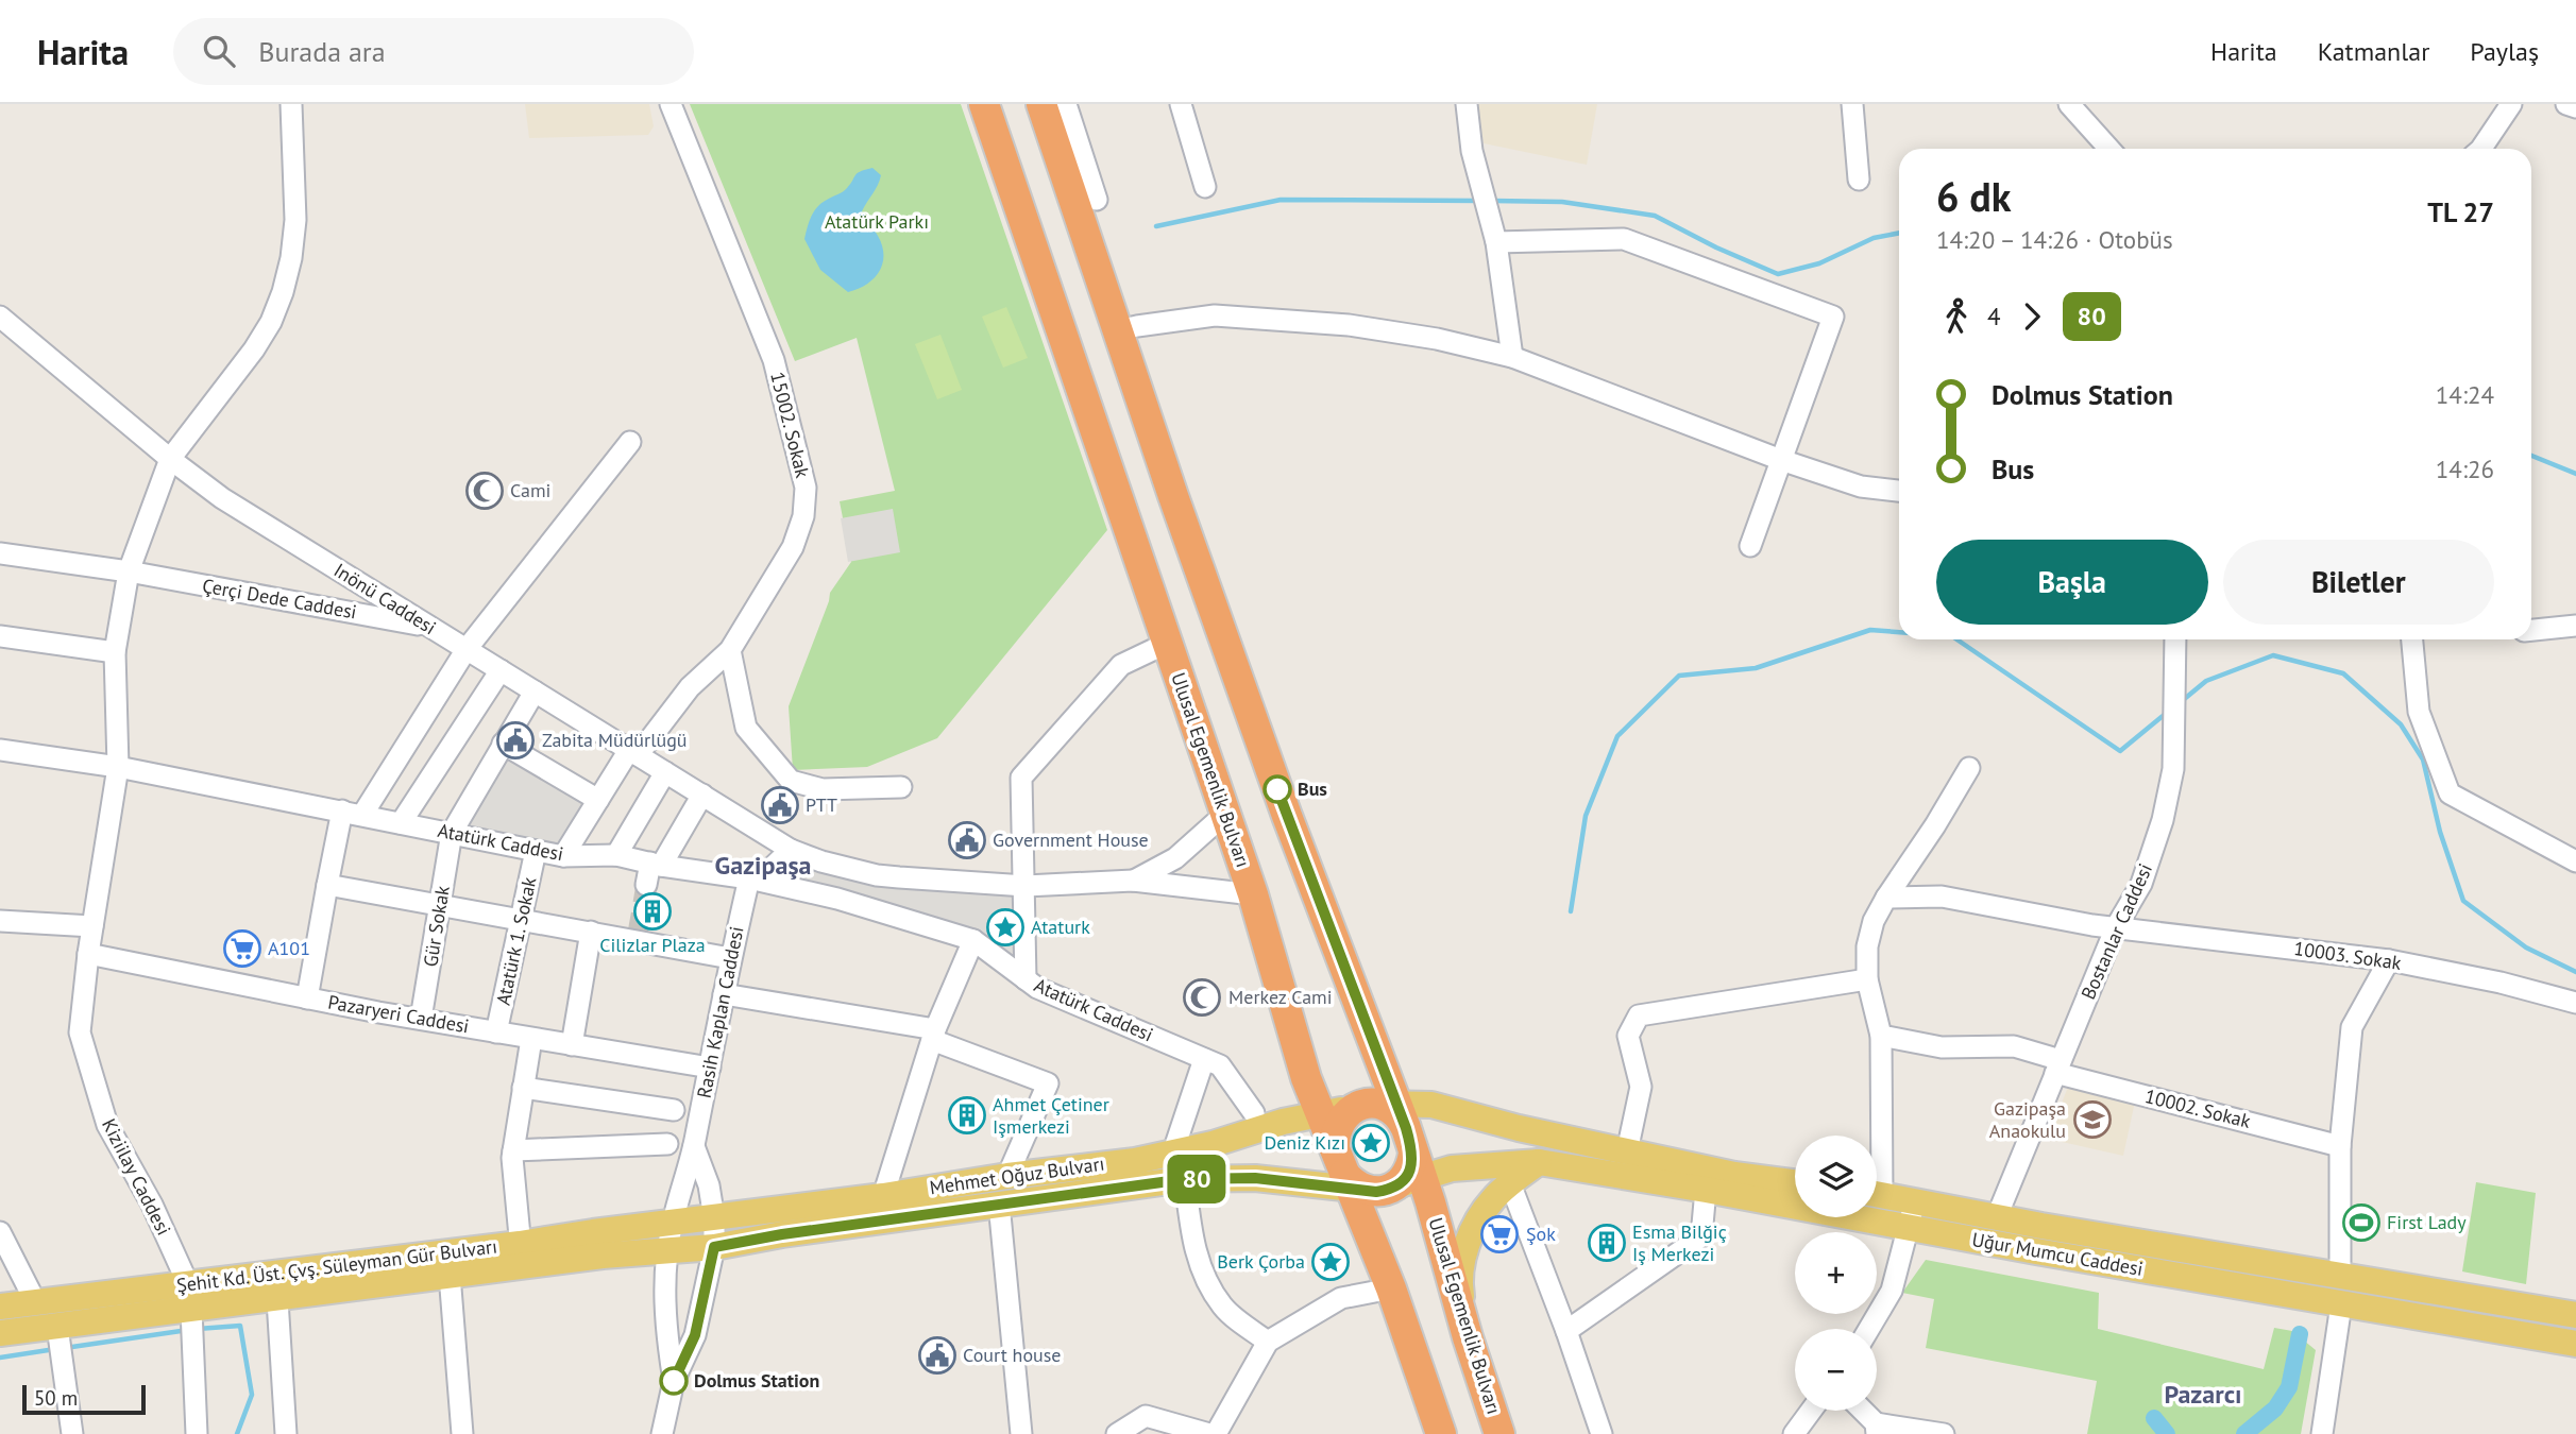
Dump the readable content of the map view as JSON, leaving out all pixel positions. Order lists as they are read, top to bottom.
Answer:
{
  "streets": {
    "highway": ["Ulusal Egemenlik Bulvarı"],
    "main road": ["Mehmet Oğuz Bulvarı", "Uğur Mumcu Caddesi", "Şehit Kd. Üst. Çvş. Süleyman Gür Bulvarı"],
    "street": [
      "15002. Sokak",
      "Çerçi Dede Caddesi",
      "Inönü Caddesi",
      "Atatürk Caddesi",
      "Gür Sokak",
      "Bostanlar Caddesi",
      "Atatürk 1. Sokak",
      "10003. Sokak",
      "Rasih Kaplan Caddesi",
      "Pazaryeri Caddesi",
      "10002. Sokak",
      "Kiziilay Caddesi"
    ]
  },
  "crossings": [
    ["15002. Sokak", "Inönü Caddesi"],
    ["15002. Sokak", "Atatürk Caddesi"],
    ["Çerçi Dede Caddesi", "Inönü Caddesi"],
    ["Çerçi Dede Caddesi", "Kiziilay Caddesi"],
    ["Inönü Caddesi", "Ulusal Egemenlik Bulvarı"],
    ["Inönü Caddesi", "Kiziilay Caddesi"],
    ["Ulusal Egemenlik Bulvarı", "Mehmet Oğuz Bulvarı"],
    ["Ulusal Egemenlik Bulvarı", "Uğur Mumcu Caddesi"],
    ["Atatürk Caddesi", "Gür Sokak"],
    ["Atatürk Caddesi", "Atatürk 1. Sokak"],
    ["Atatürk Caddesi", "Rasih Kaplan Caddesi"],
    ["Atatürk Caddesi", "Kiziilay Caddesi"],
    ["Gür Sokak", "Pazaryeri Caddesi"],
    ["Bostanlar Caddesi", "10003. Sokak"],
    ["Bostanlar Caddesi", "10002. Sokak"],
    ["Bostanlar Caddesi", "Uğur Mumcu Caddesi"],
    ["Atatürk 1. Sokak", "Pazaryeri Caddesi"],
    ["Rasih Kaplan Caddesi", "Pazaryeri Caddesi"],
    ["Rasih Kaplan Caddesi", "Mehmet Oğuz Bulvarı"],
    ["Rasih Kaplan Caddesi", "Şehit Kd. Üst. Çvş. Süleyman Gür Bulvarı"],
    ["Pazaryeri Caddesi", "Kiziilay Caddesi"],
    ["Mehmet Oğuz Bulvarı", "Uğur Mumcu Caddesi"],
    ["Mehmet Oğuz Bulvarı", "Şehit Kd. Üst. Çvş. Süleyman Gür Bulvarı"],
    ["Kiziilay Caddesi", "Şehit Kd. Üst. Çvş. Süleyman Gür Bulvarı"]
  ],
  "districts": ["Gazipaşa", "Pazarcı"],
  "parks": ["Atatürk Parkı"],
  "places": {
    "mosque": ["Cami", "Merkez Cami"],
    "public building": [
      "Zabita Müdürlügü",
      "PTT",
      "Government House",
      "Court house"
    ],
    "other": ["Bus", "Dolmus Station"],
    "building": ["Cilizlar Plaza", "Ahmet Çetiner Işmerkezi", "Esma Bilğiç Iş Merkezi"],
    "place": ["Ataturk", "Deniz Kızı", "Berk Çorba"],
    "supermarket": ["A101", "Şok"],
    "school or university": ["Gazipaşa Anaokulu"],
    "sports": ["First Lady"]
  },
  "lines": ["bus line 80"],
  "scale_bar": "50 m",
  "page": {
    "header": "Harita",
    "search": "Burada ara",
    "nav": ["Harita", "Katmanlar", "Paylaş"],
    "on_map": "80",
    "heading": ["6 dk", "14:20 – 14:26 · Otobüs", "TL 27"],
    "legs": ["4", "80"],
    "list": [
      {
        "name": "Dolmus Station",
        "value": "14:24"
      },
      {
        "name": "Bus",
        "value": "14:26"
      }
    ],
    "buttons": ["Başla", "Biletler"],
    "map_buttons": ["+", "−"],
    "scale": "50 m"
  }
}
